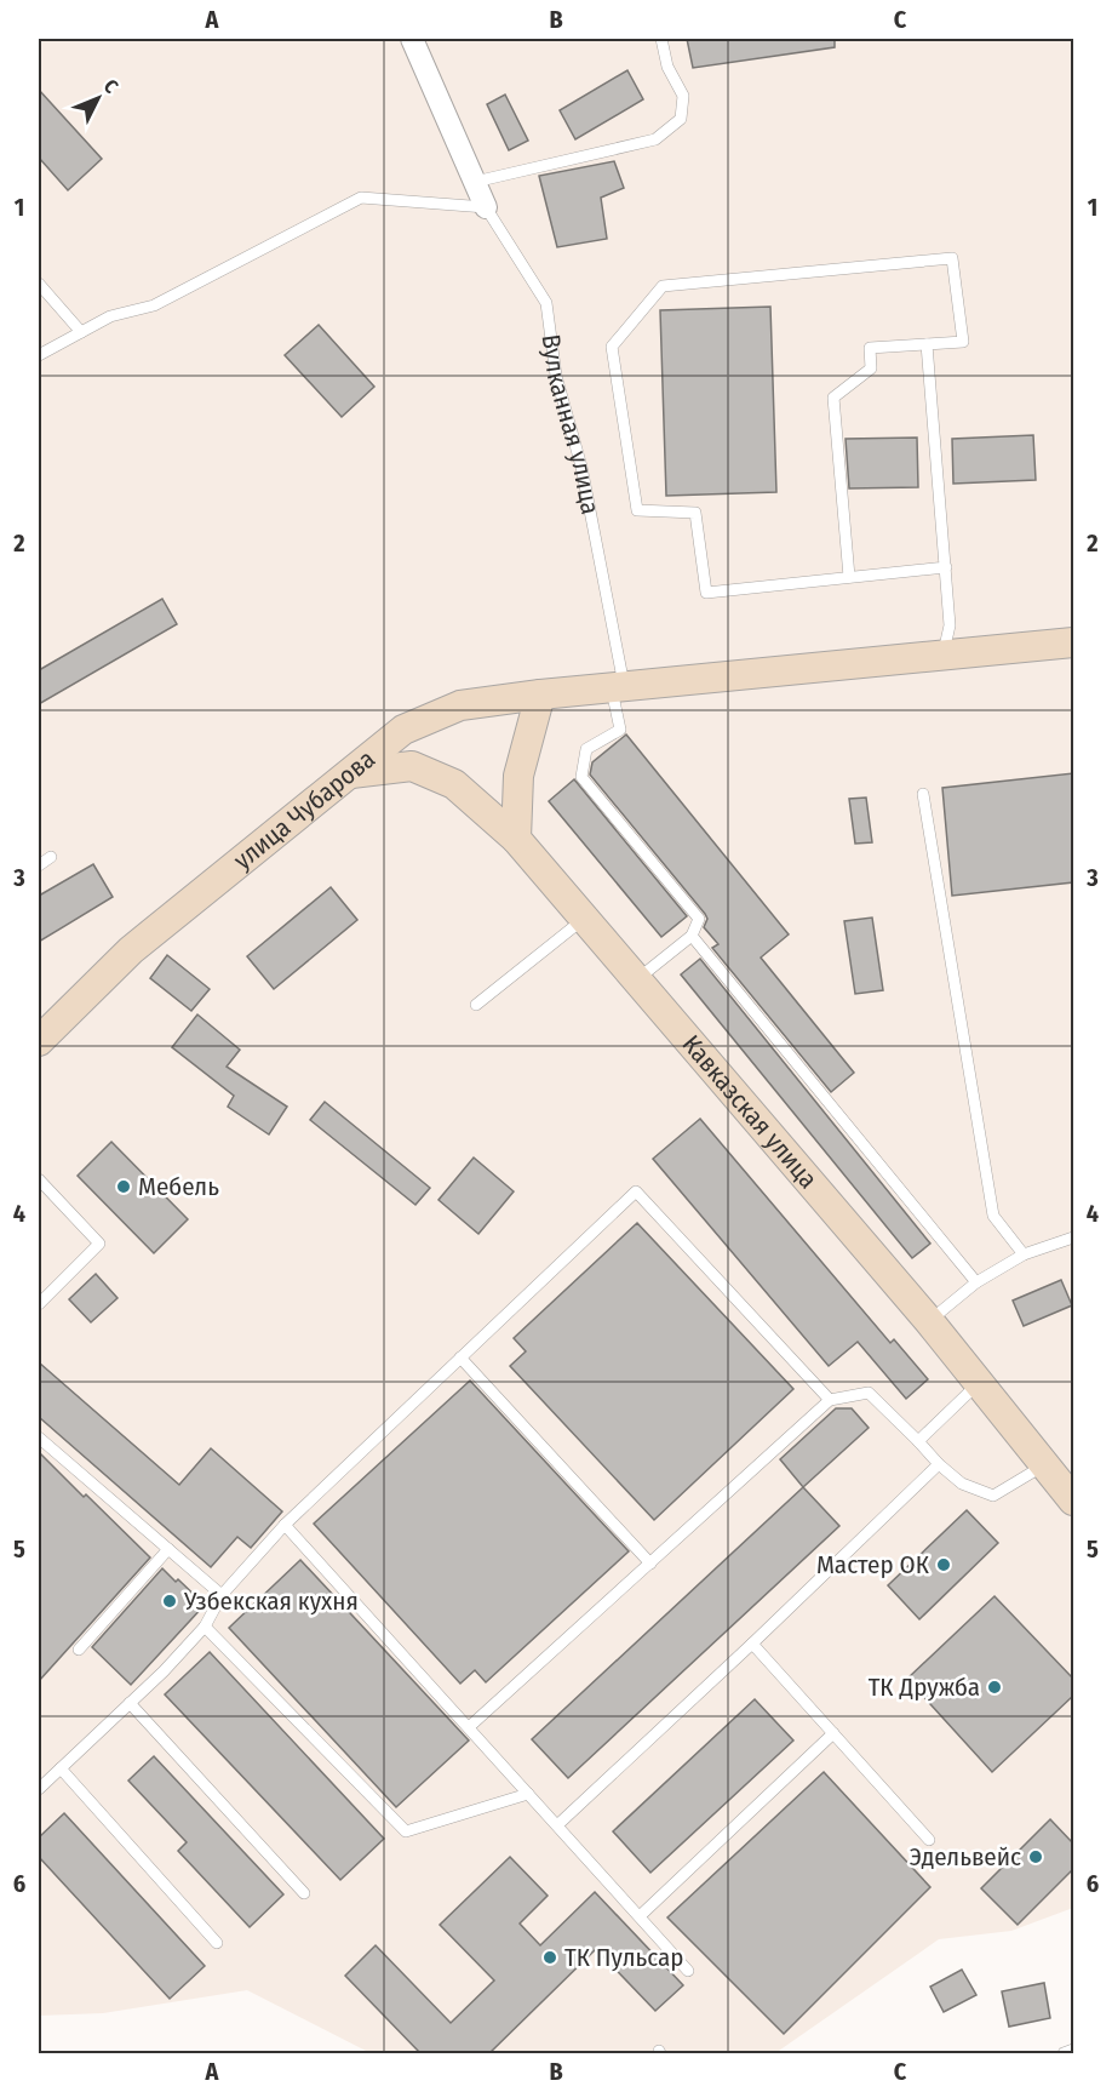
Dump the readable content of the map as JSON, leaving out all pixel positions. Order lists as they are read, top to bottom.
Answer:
{
  "streets": {
    "main road": ["улица Чубарова", "Кавказская улица"],
    "lane": ["Вулканная улица"]
  },
  "crossings": [
    ["Вулканная улица", "улица Чубарова"],
    ["улица Чубарова", "Кавказская улица"]
  ],
  "places": [
    "Мебель",
    "Мастер ОК",
    "Узбекская кухня",
    "ТК Дружба",
    "Эдельвейс",
    "ТК Пульсар"
  ],
  "north": "top right",
  "grid": {
    "columns": ["A", "B", "C"],
    "rows": [
      "1",
      "2",
      "3",
      "4",
      "5",
      "6"
    ]
  }
}
